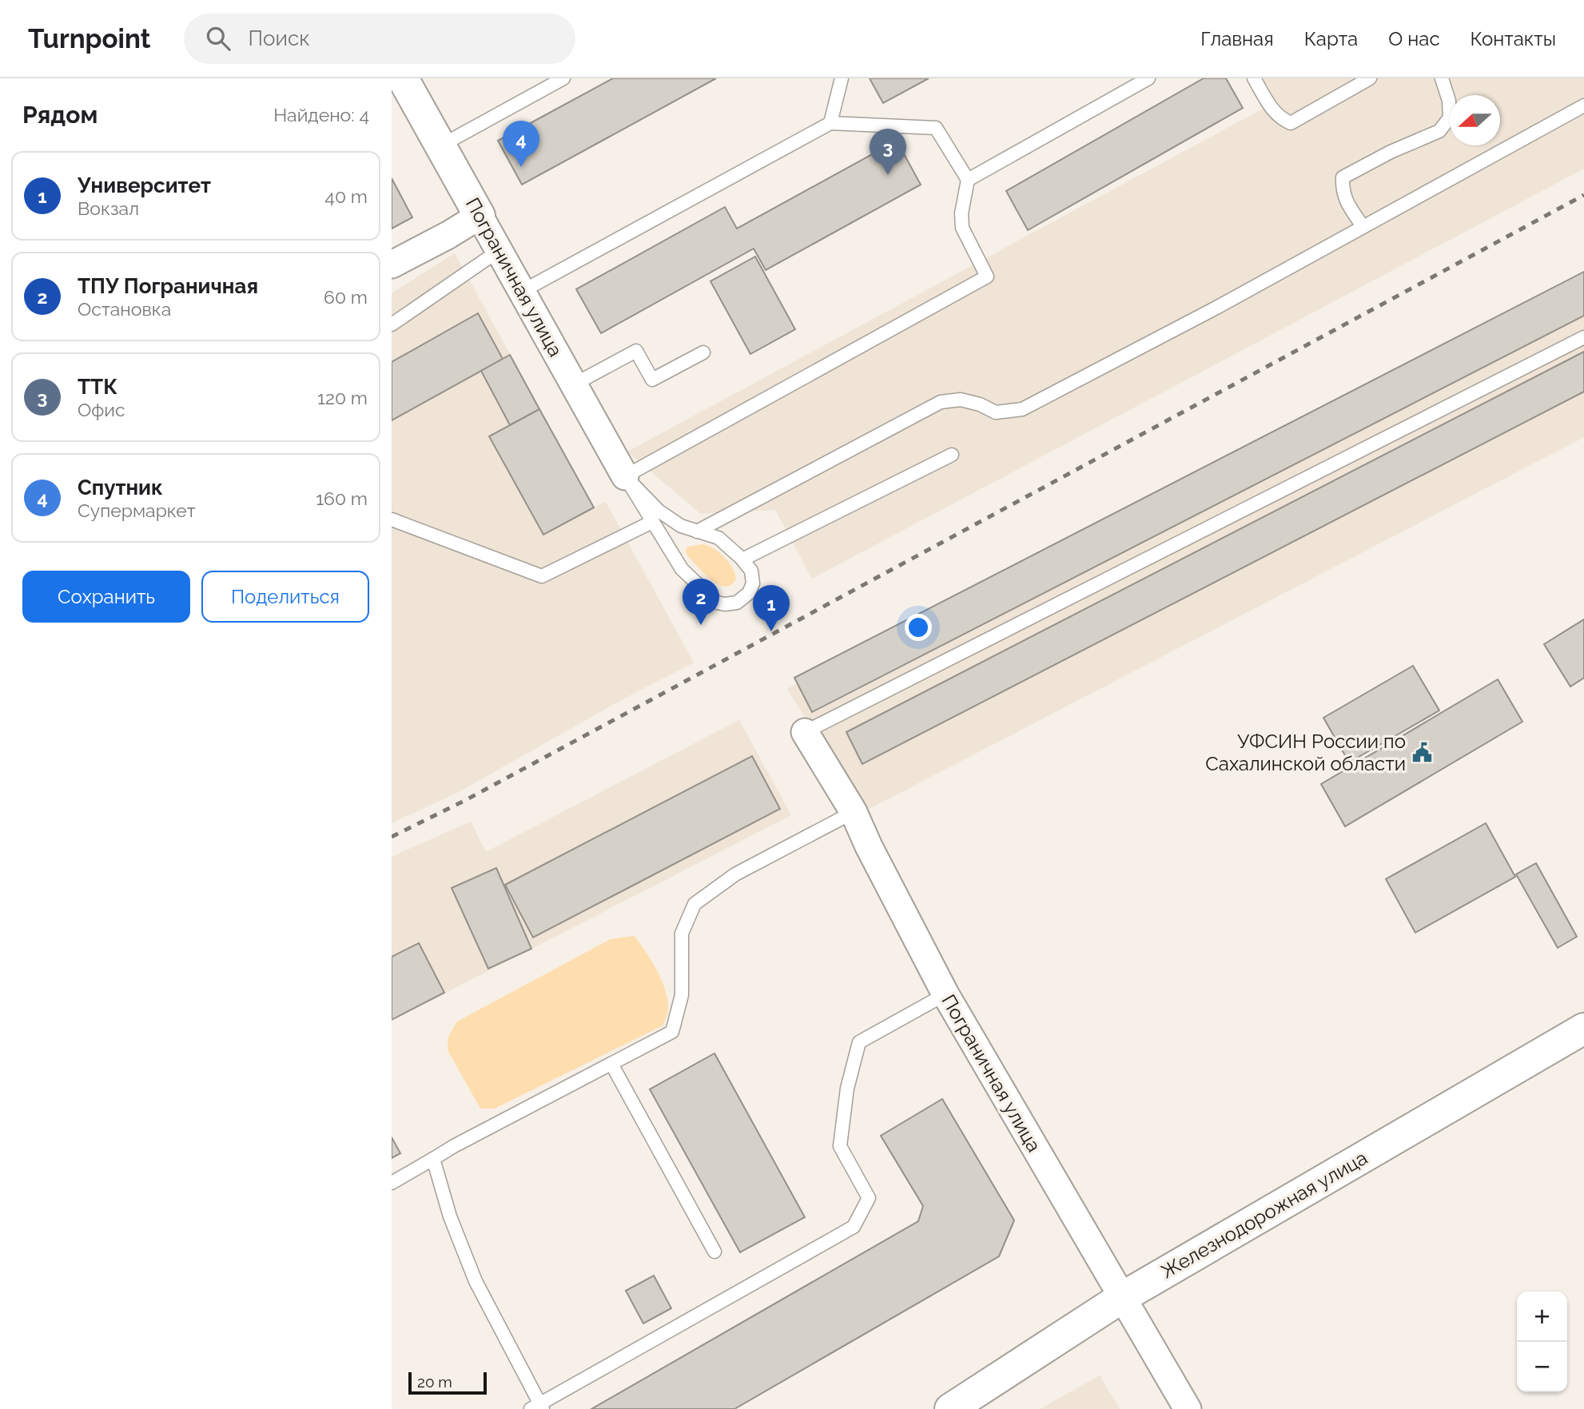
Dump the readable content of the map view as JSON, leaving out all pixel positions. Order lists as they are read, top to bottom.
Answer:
{
  "streets": {
    "main road": ["Пограничная улица", "Железнодорожная улица"]
  },
  "crossings": [
    ["Пограничная улица", "Железнодорожная улица"]
  ],
  "places": {
    "public building": ["УФСИН России по Сахалинской области"]
  },
  "scale_bar": "20 m",
  "north": "left",
  "page": {
    "header": "Turnpoint",
    "search": "Поиск",
    "nav": [
      "Главная",
      "Карта",
      "О нас",
      "Контакты"
    ],
    "heading": ["Рядом", "Найдено: 4"],
    "pins": [
      "4",
      "3",
      "2",
      "1"
    ],
    "list": [
      {
        "mark": "1",
        "name": "Университет",
        "note": "Вокзал",
        "value": "40 m"
      },
      {
        "mark": "2",
        "name": "ТПУ Пограничная",
        "note": "Остановка",
        "value": "60 m"
      },
      {
        "mark": "3",
        "name": "ТТК",
        "note": "Офис",
        "value": "120 m"
      },
      {
        "mark": "4",
        "name": "Спутник",
        "note": "Супермаркет",
        "value": "160 m"
      }
    ],
    "buttons": ["Сохранить", "Поделиться"],
    "map_buttons": ["+", "−"],
    "scale": "20 m"
  }
}
